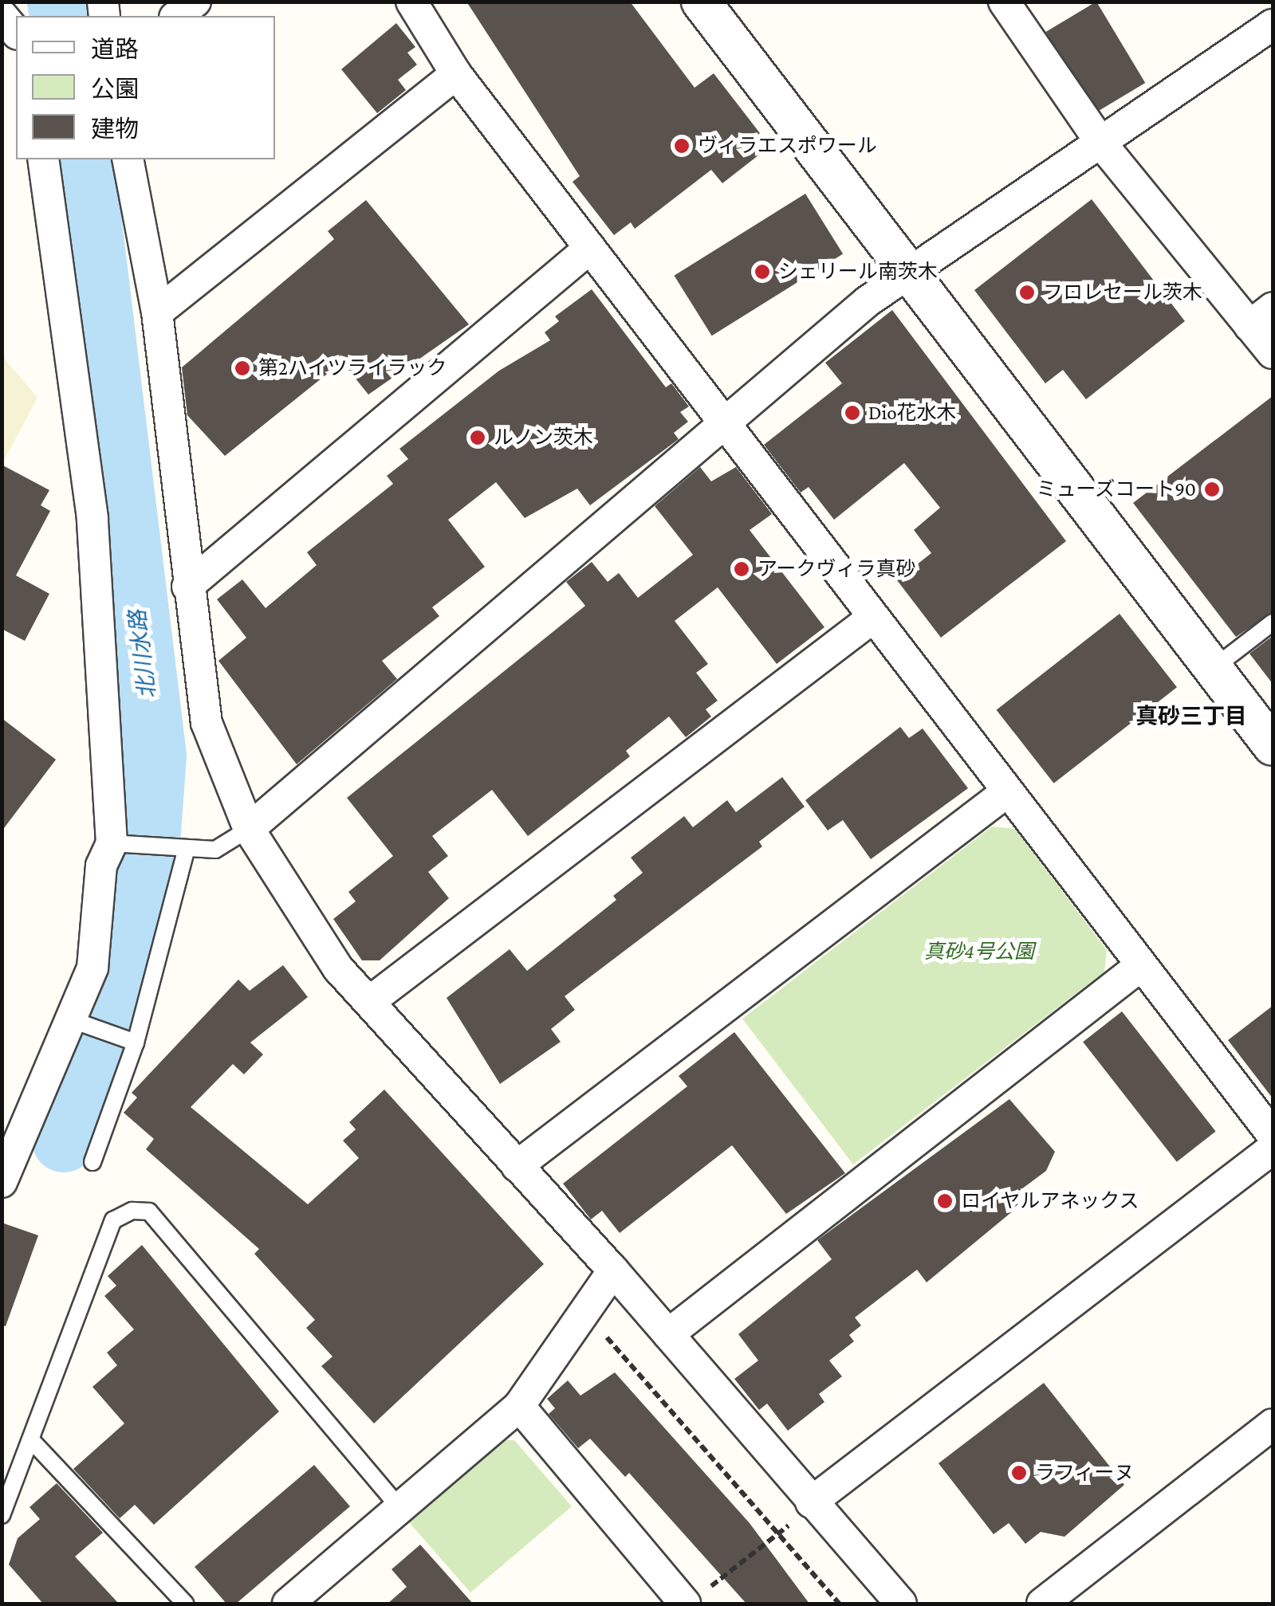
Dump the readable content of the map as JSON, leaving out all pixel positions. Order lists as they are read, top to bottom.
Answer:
{
  "districts": ["真砂三丁目"],
  "water": ["北川水路"],
  "parks": ["真砂4号公園"],
  "places": [
    "ヴィラエスポワール",
    "シェリール南茨木",
    "フロレセール茨木",
    "第2ハイツライラック",
    "Dio花水木",
    "ルノン茨木",
    "ミューズコート90",
    "アークヴィラ真砂",
    "ロイヤルアネックス",
    "ラフィーヌ"
  ],
  "legend": ["道路", "公園", "建物"]
}
